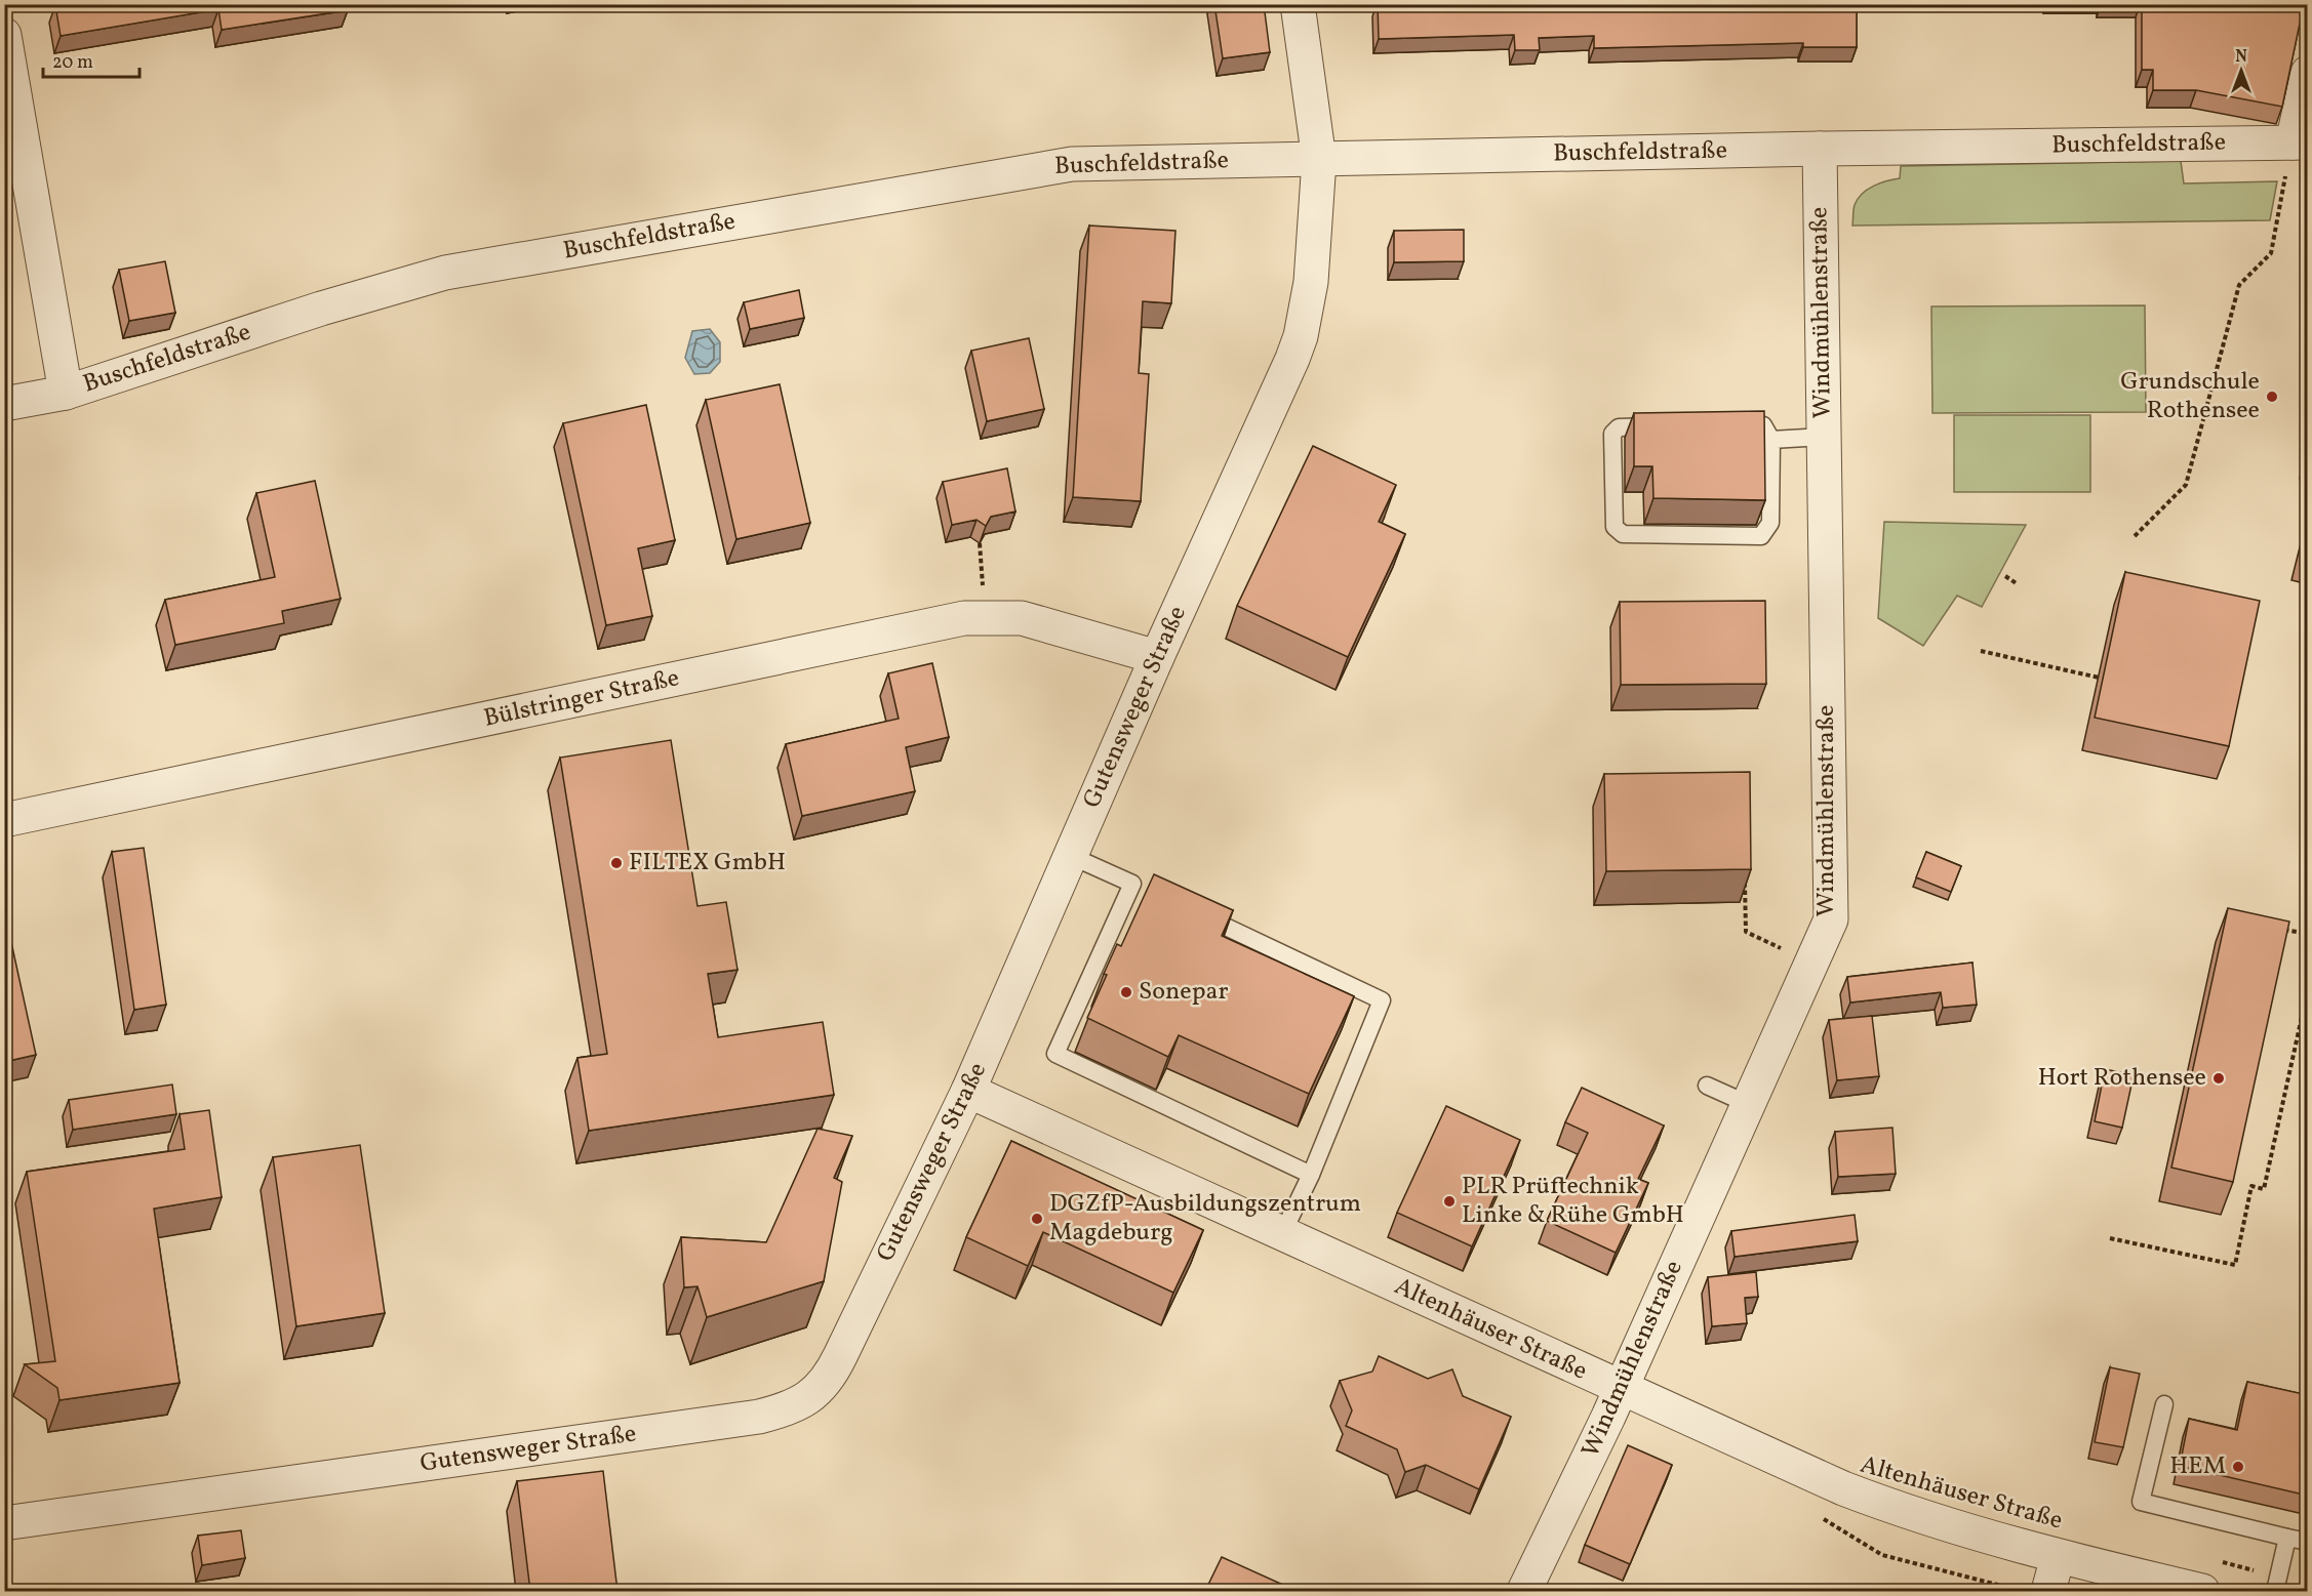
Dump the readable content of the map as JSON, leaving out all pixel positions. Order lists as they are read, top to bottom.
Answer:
{
  "streets": {
    "street": [
      "Buschfeldstraße",
      "Windmühlenstraße",
      "Bülstringer Straße",
      "Gutensweger Straße",
      "Altenhäuser Straße"
    ]
  },
  "crossings": [
    ["Buschfeldstraße", "Windmühlenstraße"],
    ["Buschfeldstraße", "Gutensweger Straße"],
    ["Windmühlenstraße", "Altenhäuser Straße"],
    ["Bülstringer Straße", "Gutensweger Straße"],
    ["Gutensweger Straße", "Altenhäuser Straße"]
  ],
  "places": [
    "Grundschule Rothensee",
    "FILTEX GmbH",
    "Sonepar",
    "Hort Rothensee",
    "PLR Prüftechnik Linke & Rühe GmbH",
    "DGZfP-Ausbildungszentrum Magdeburg",
    "HEM"
  ],
  "scale_bar": "20 m",
  "north": "top"
}
